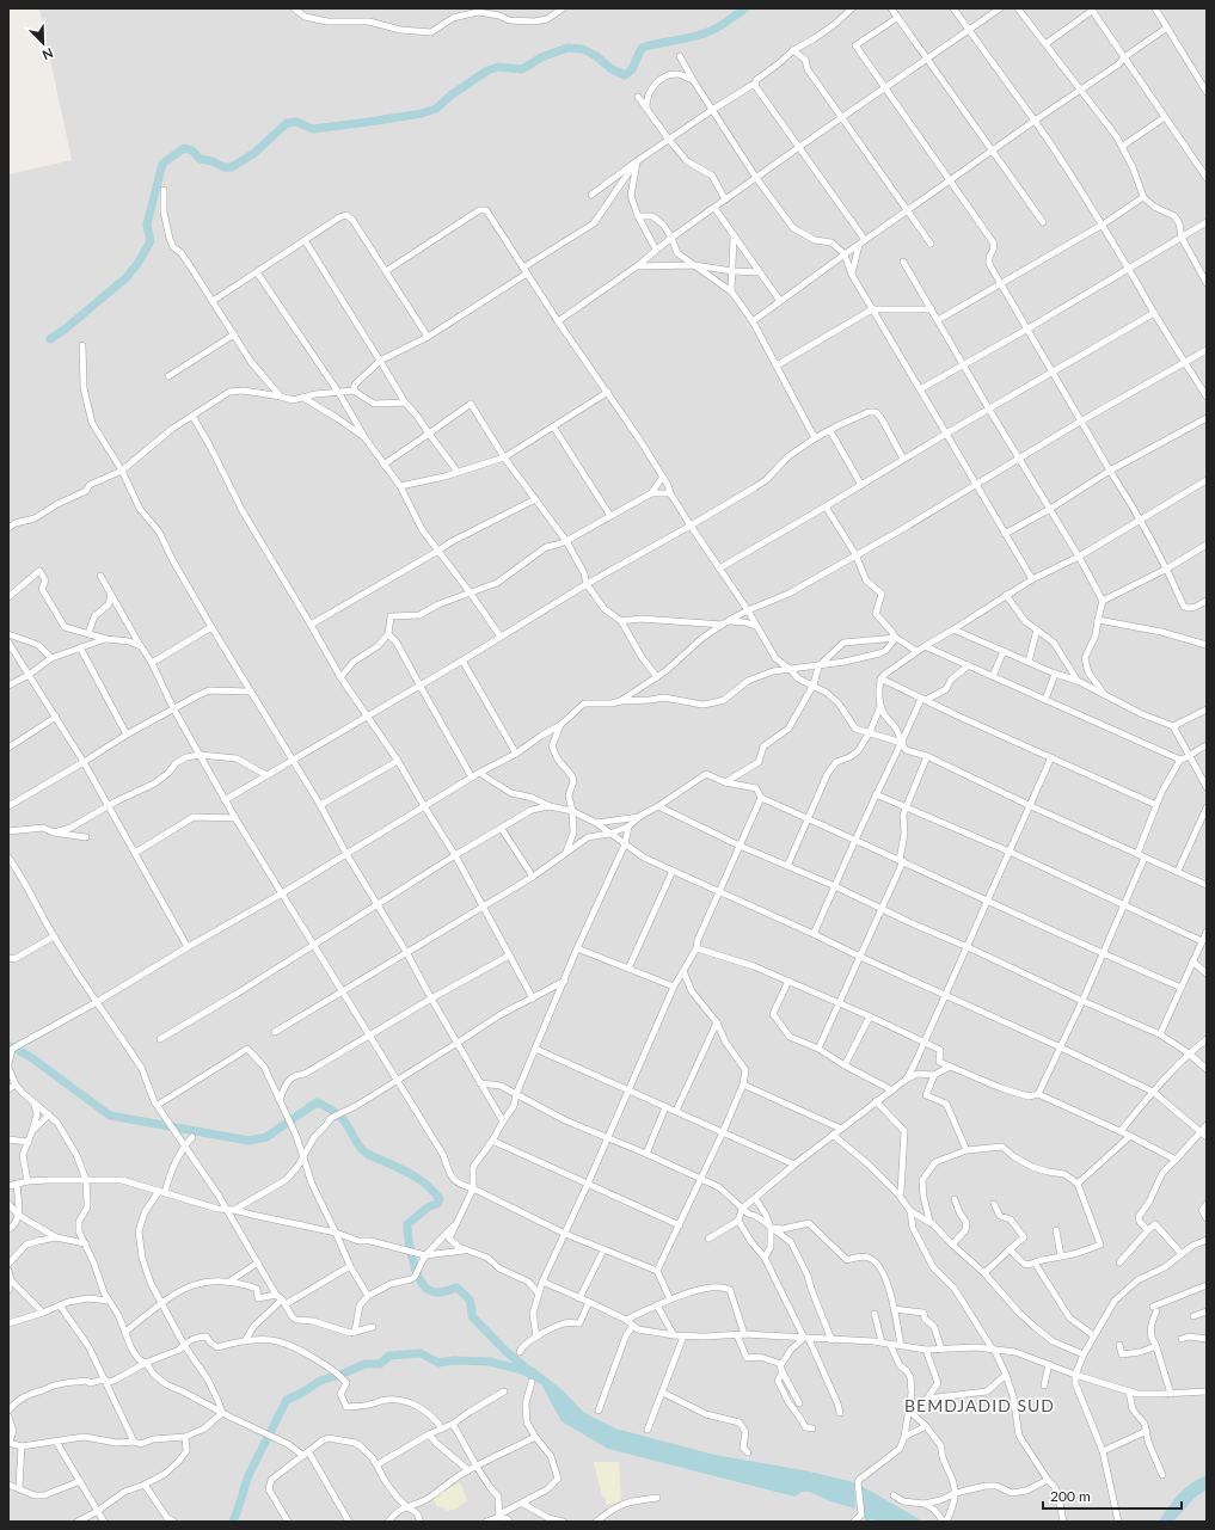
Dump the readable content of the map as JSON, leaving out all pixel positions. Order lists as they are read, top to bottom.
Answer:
{
  "districts": ["BEMDJADID SUD"],
  "scale_bar": "200 m",
  "north": "bottom right"
}
